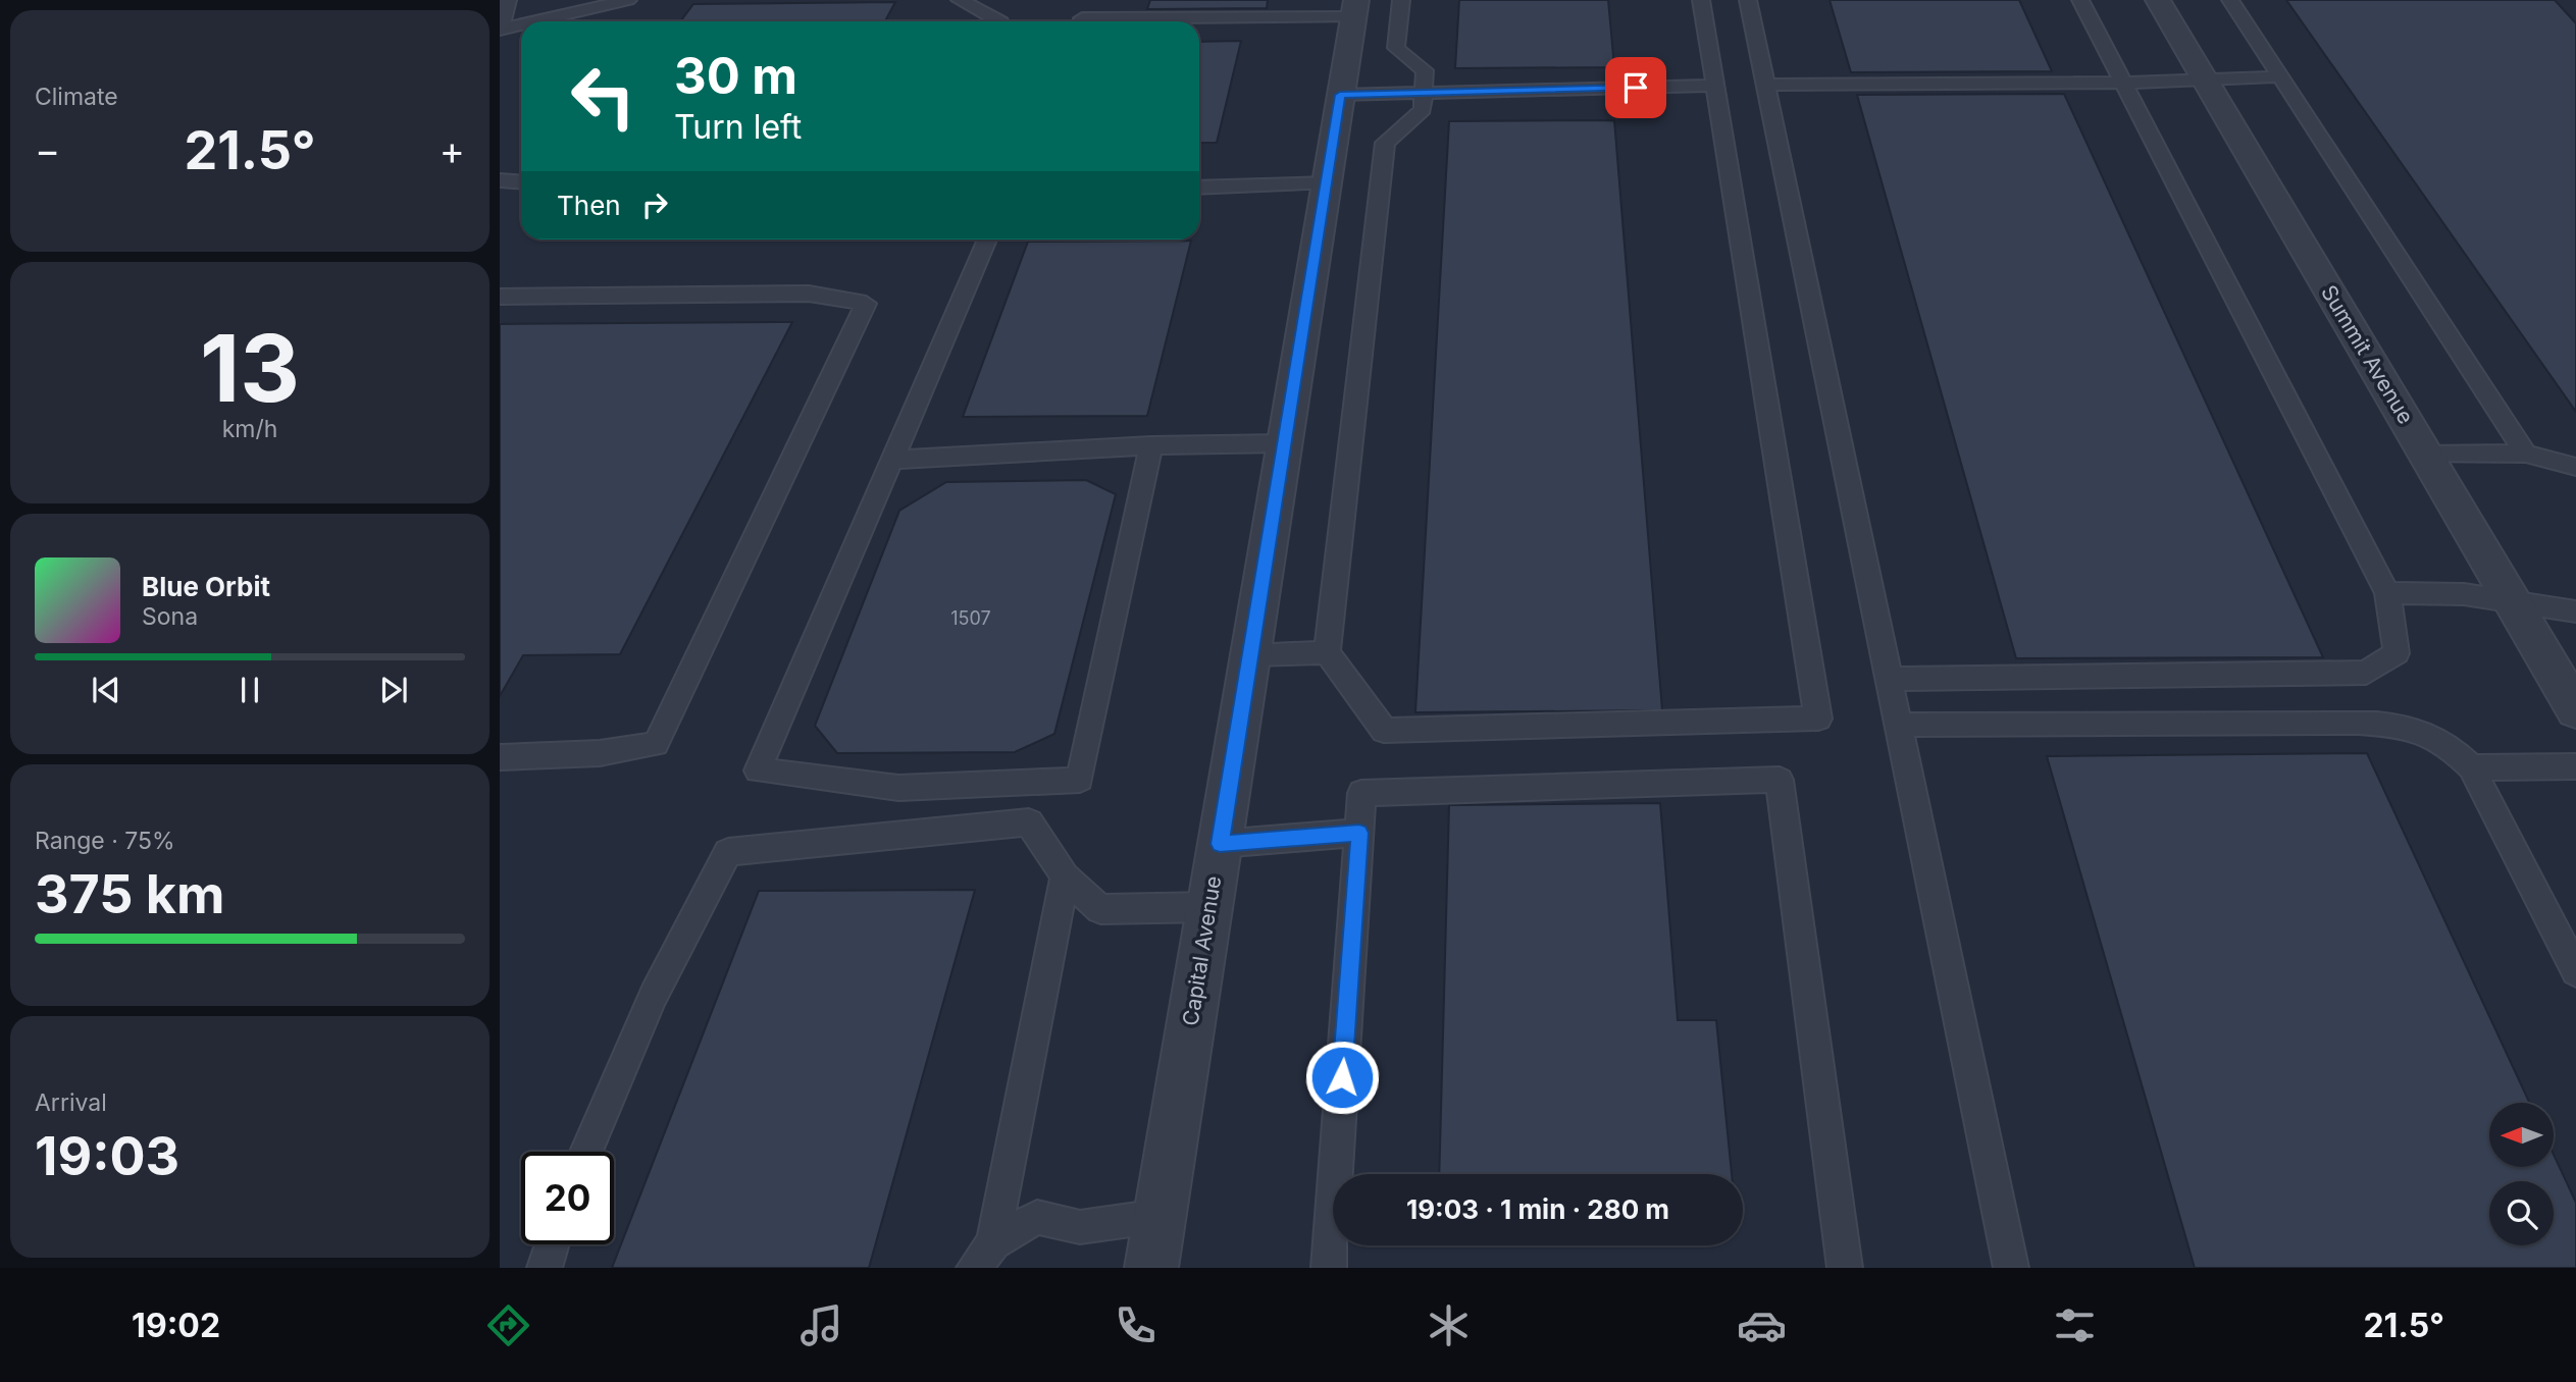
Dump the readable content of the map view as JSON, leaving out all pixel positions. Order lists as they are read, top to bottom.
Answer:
{
  "streets": {
    "street": ["Summit Avenue", "Capital Avenue"]
  },
  "house_numbers": ["1507"],
  "north": "left",
  "page": {
    "tile": [
      "Climate",
      ["13", "km/h"],
      ["Range · 75%", "375 km"],
      ["Arrival", "19:03"]
    ],
    "turn": ["30 m", "Turn left"],
    "heat": ["−", "21.5°", "+"],
    "then": "Then",
    "song": ["Blue Orbit", "Sona"],
    "limit": "20",
    "trip": "19:03 · 1 min · 280 m",
    "tabs": ["19:02", "21.5°"]
  }
}
